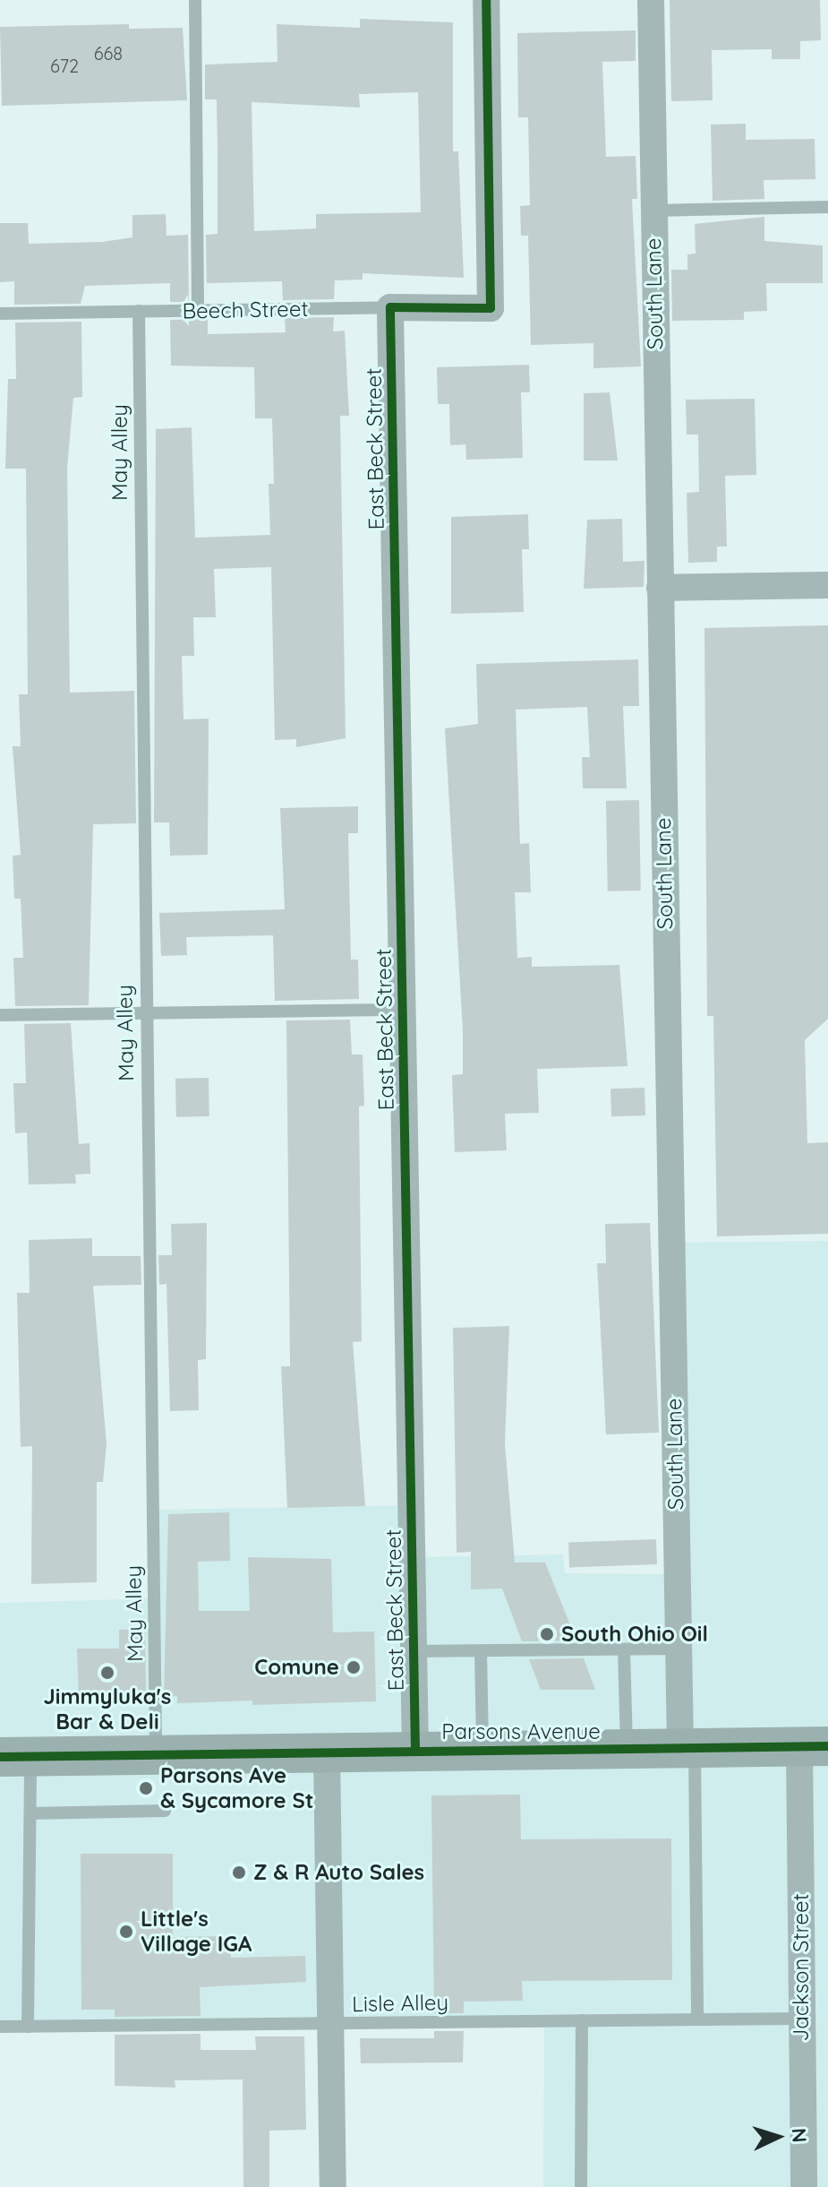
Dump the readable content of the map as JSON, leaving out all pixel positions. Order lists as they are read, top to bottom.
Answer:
{
  "streets": {
    "main road": ["Parsons Avenue"],
    "street": [
      "South Lane",
      "Beech Street",
      "East Beck Street",
      "Jackson Street"
    ],
    "lane": ["May Alley", "Lisle Alley"]
  },
  "crossings": [
    ["South Lane", "Parsons Avenue"],
    ["Beech Street", "East Beck Street"],
    ["Beech Street", "May Alley"],
    ["East Beck Street", "Parsons Avenue"],
    ["May Alley", "Parsons Avenue"],
    ["Parsons Avenue", "Jackson Street"],
    ["Jackson Street", "Lisle Alley"]
  ],
  "places": [
    "South Ohio Oil",
    "Comune",
    "Jimmyluka's Bar & Deli",
    "Parsons Ave & Sycamore St",
    "Z & R Auto Sales",
    "Little's Village IGA"
  ],
  "house_numbers": ["668", "672"],
  "north": "right"
}
